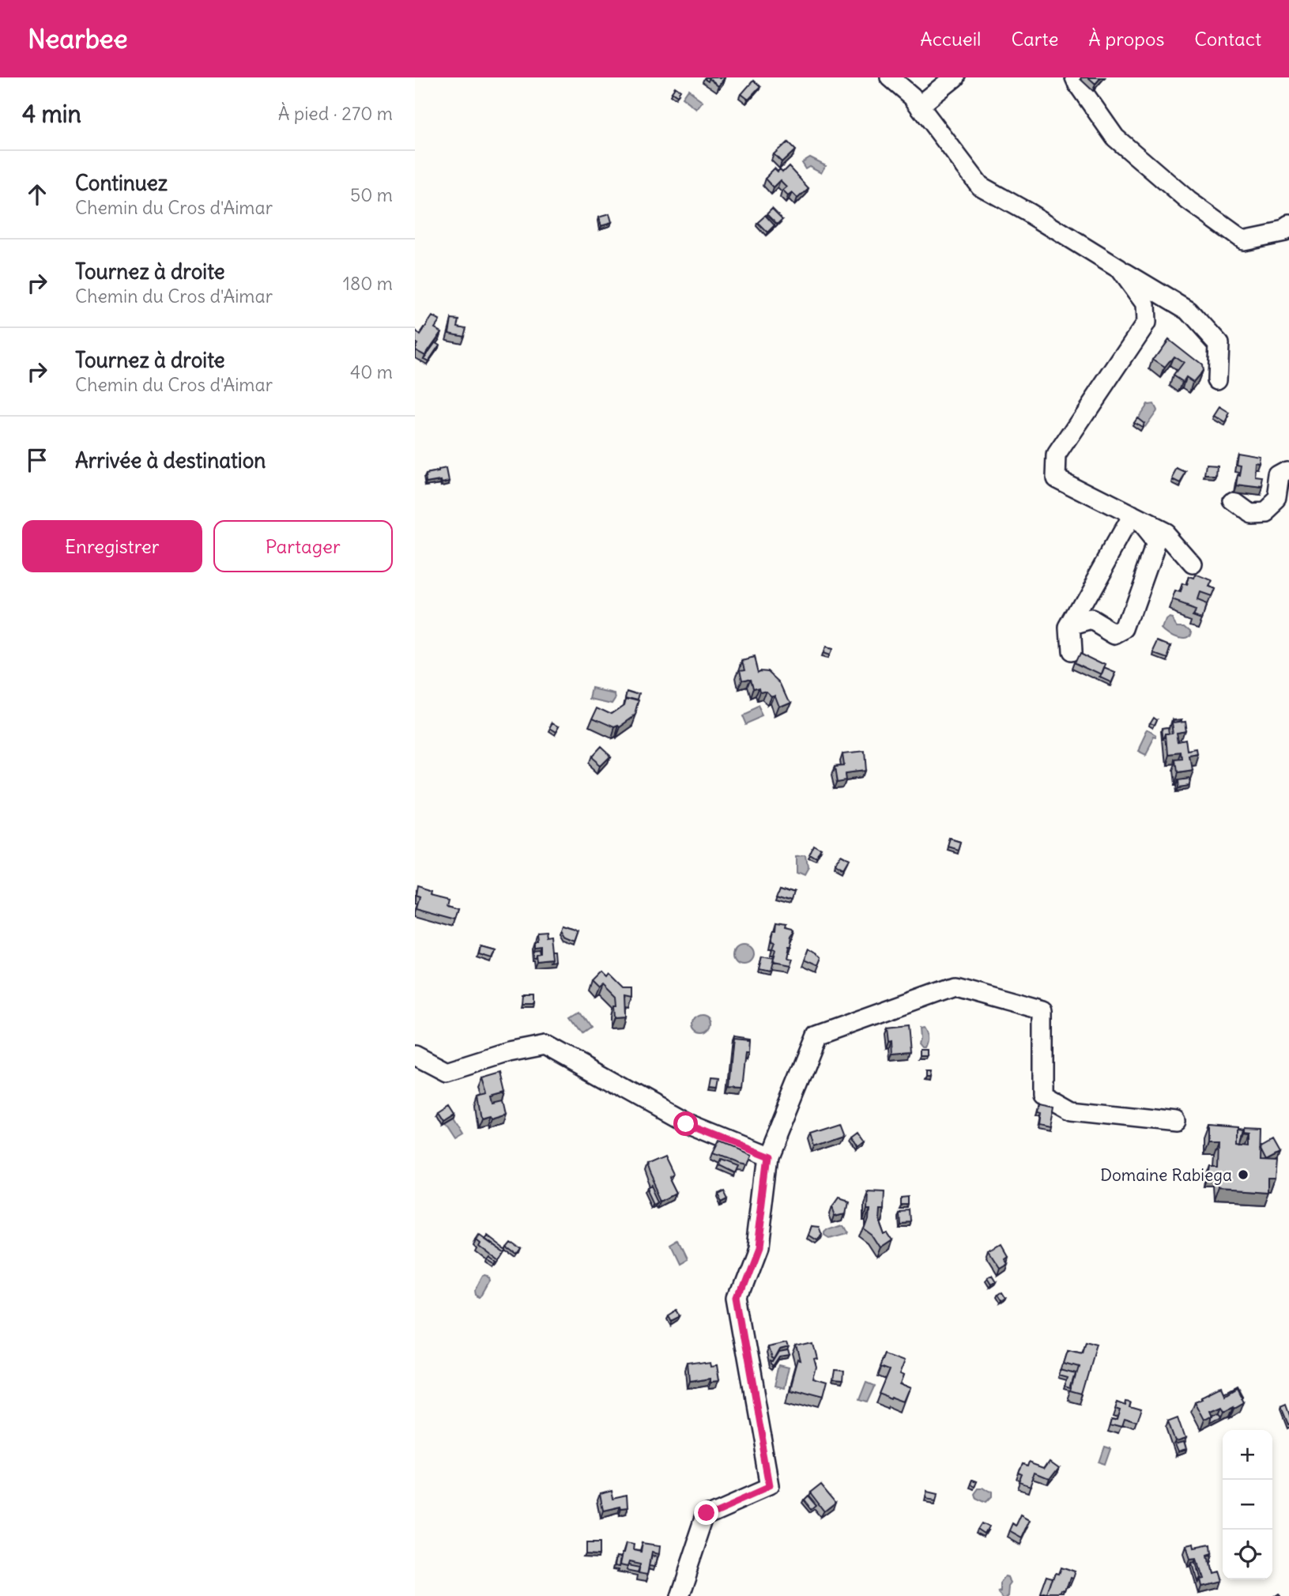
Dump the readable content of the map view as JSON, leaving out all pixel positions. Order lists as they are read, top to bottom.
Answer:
{
  "places": ["Domaine Rabiega"],
  "page": {
    "header": "Nearbee",
    "nav": [
      "Accueil",
      "Carte",
      "À propos",
      "Contact"
    ],
    "heading": ["4 min", "À pied · 270 m"],
    "list": [
      ["Continuez", "Chemin du Cros d'Aimar", "50 m"],
      ["Tournez à droite", "Chemin du Cros d'Aimar", "180 m"],
      ["Tournez à droite", "Chemin du Cros d'Aimar", "40 m"],
      "Arrivée à destination"
    ],
    "buttons": ["Enregistrer", "Partager"],
    "map_buttons": ["+", "−"]
  }
}
